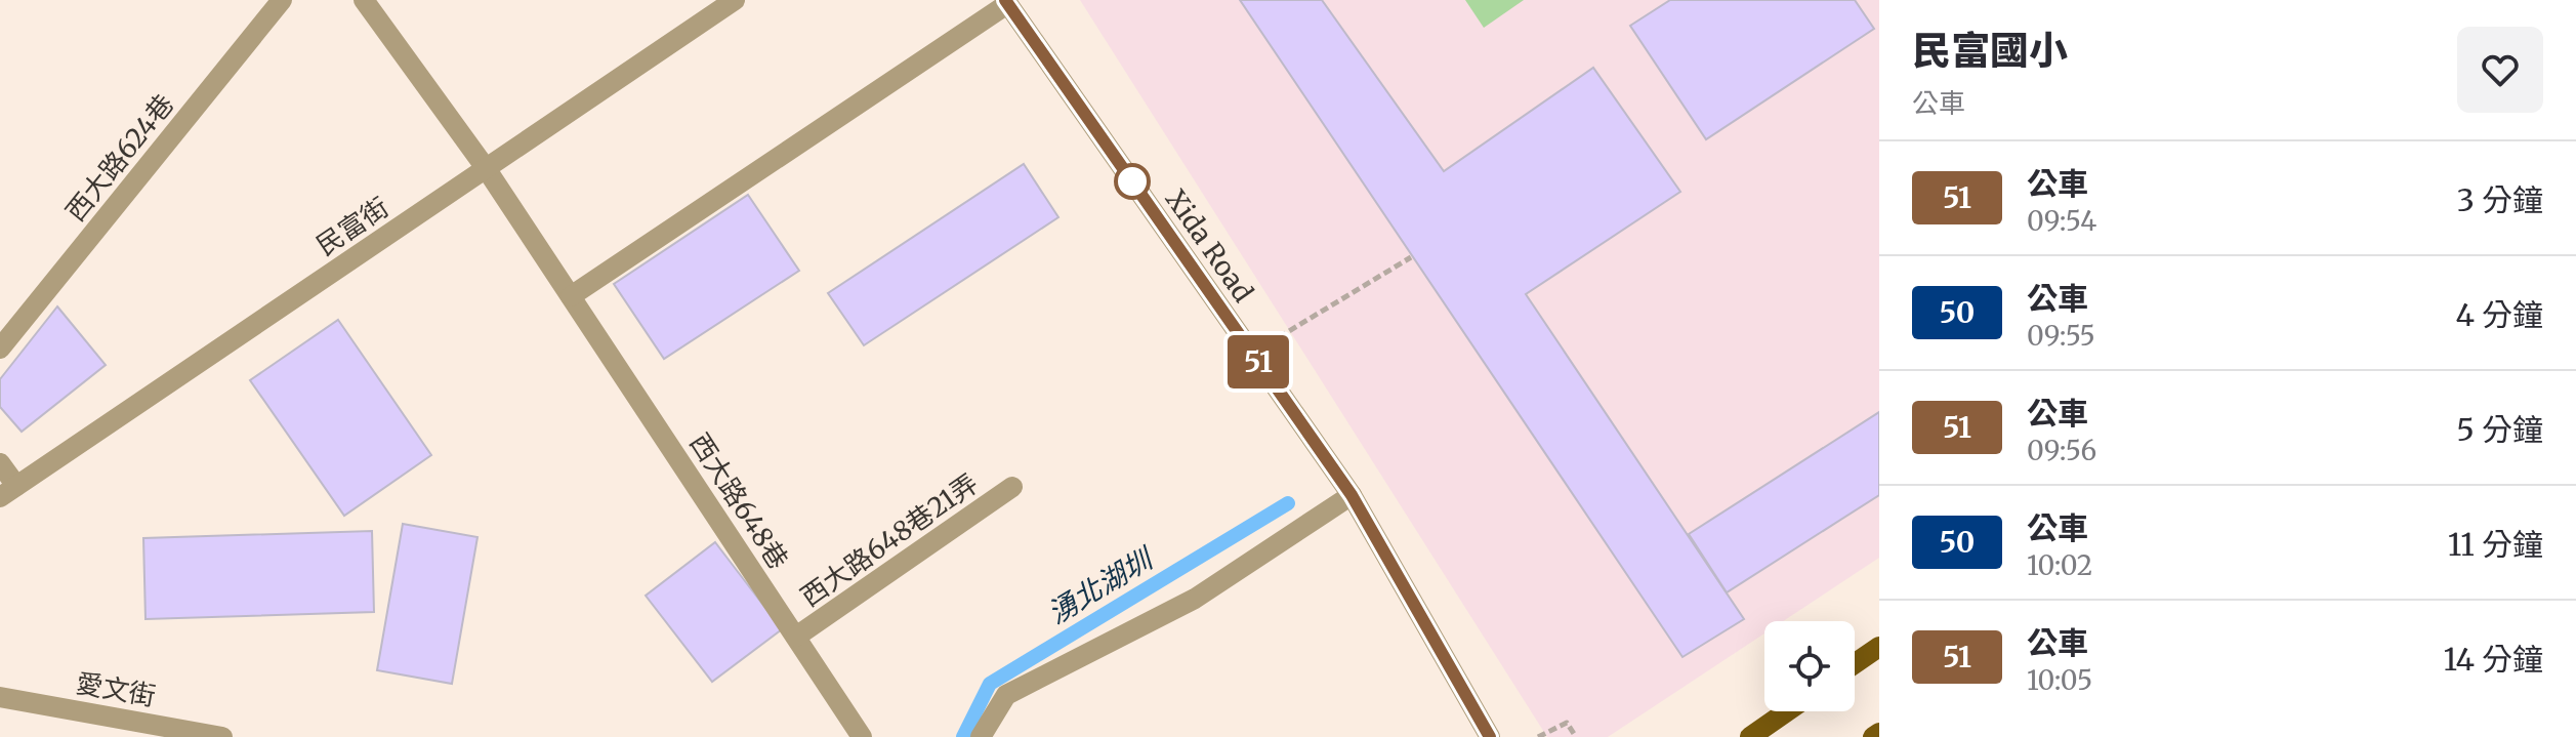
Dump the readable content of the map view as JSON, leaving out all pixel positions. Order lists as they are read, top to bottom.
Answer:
{
  "streets": {
    "street": [
      "西大路624巷",
      "民富街",
      "Xida Road",
      "西大路648巷",
      "西大路648巷21弄",
      "愛文街"
    ]
  },
  "crossings": [
    ["民富街", "西大路648巷"],
    ["西大路648巷", "西大路648巷21弄"]
  ],
  "water": ["湧北湖圳"],
  "lines": ["bus line 51"],
  "page": {
    "on_map": "51",
    "heading": ["民富國小", "公車"],
    "list": [
      {
        "mark": "51",
        "name": "公車",
        "note": "09:54",
        "value": "3 分鐘"
      },
      {
        "mark": "50",
        "name": "公車",
        "note": "09:55",
        "value": "4 分鐘"
      },
      {
        "mark": "51",
        "name": "公車",
        "note": "09:56",
        "value": "5 分鐘"
      },
      {
        "mark": "50",
        "name": "公車",
        "note": "10:02",
        "value": "11 分鐘"
      },
      {
        "mark": "51",
        "name": "公車",
        "note": "10:05",
        "value": "14 分鐘"
      }
    ]
  }
}
